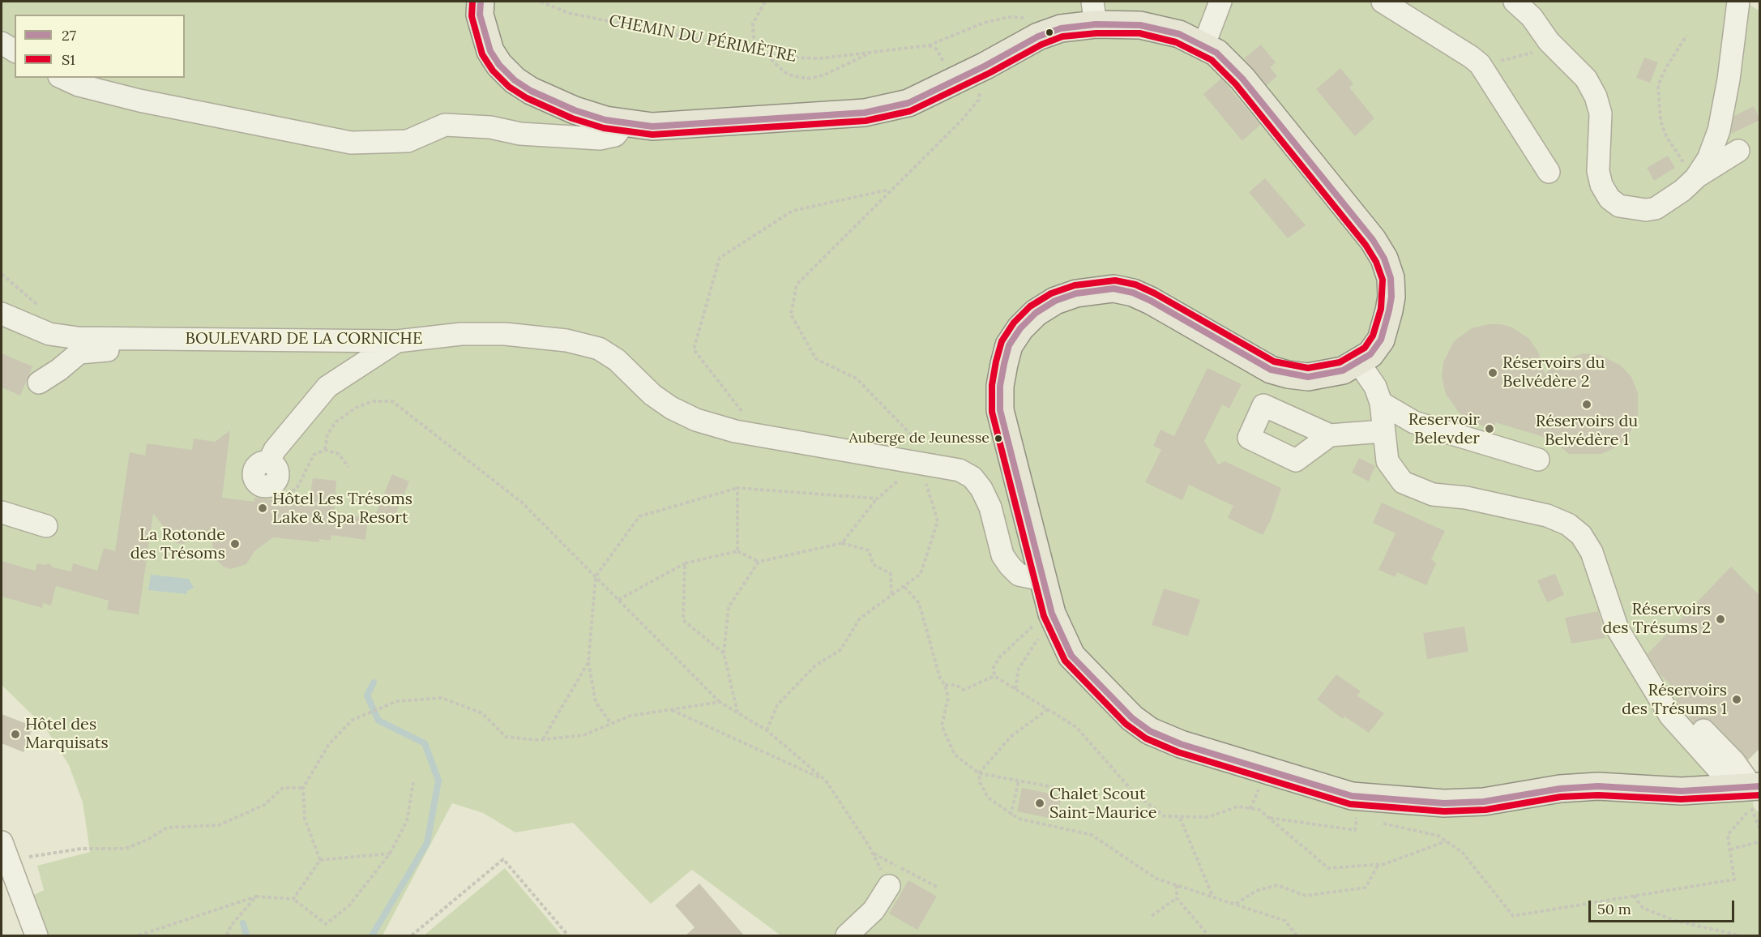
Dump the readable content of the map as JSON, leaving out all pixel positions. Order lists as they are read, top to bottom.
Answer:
{
  "streets": {
    "street": ["BOULEVARD DE LA CORNICHE"],
    "path": ["CHEMIN DU PÉRIMÈTRE"]
  },
  "places": [
    "Réservoirs du Belvédère 2",
    "Réservoirs du Belvédère 1",
    "Reservoir Belevder",
    "Auberge de Jeunesse",
    "Hôtel Les Trésoms Lake & Spa Resort",
    "La Rotonde des Trésoms",
    "Réservoirs des Trésums 2",
    "Réservoirs des Trésums 1",
    "Hôtel des Marquisats",
    "Chalet Scout Saint-Maurice"
  ],
  "lines": ["transit line 27", "transit line S1"],
  "legend": ["27", "S1"],
  "scale_bar": "50 m"
}
